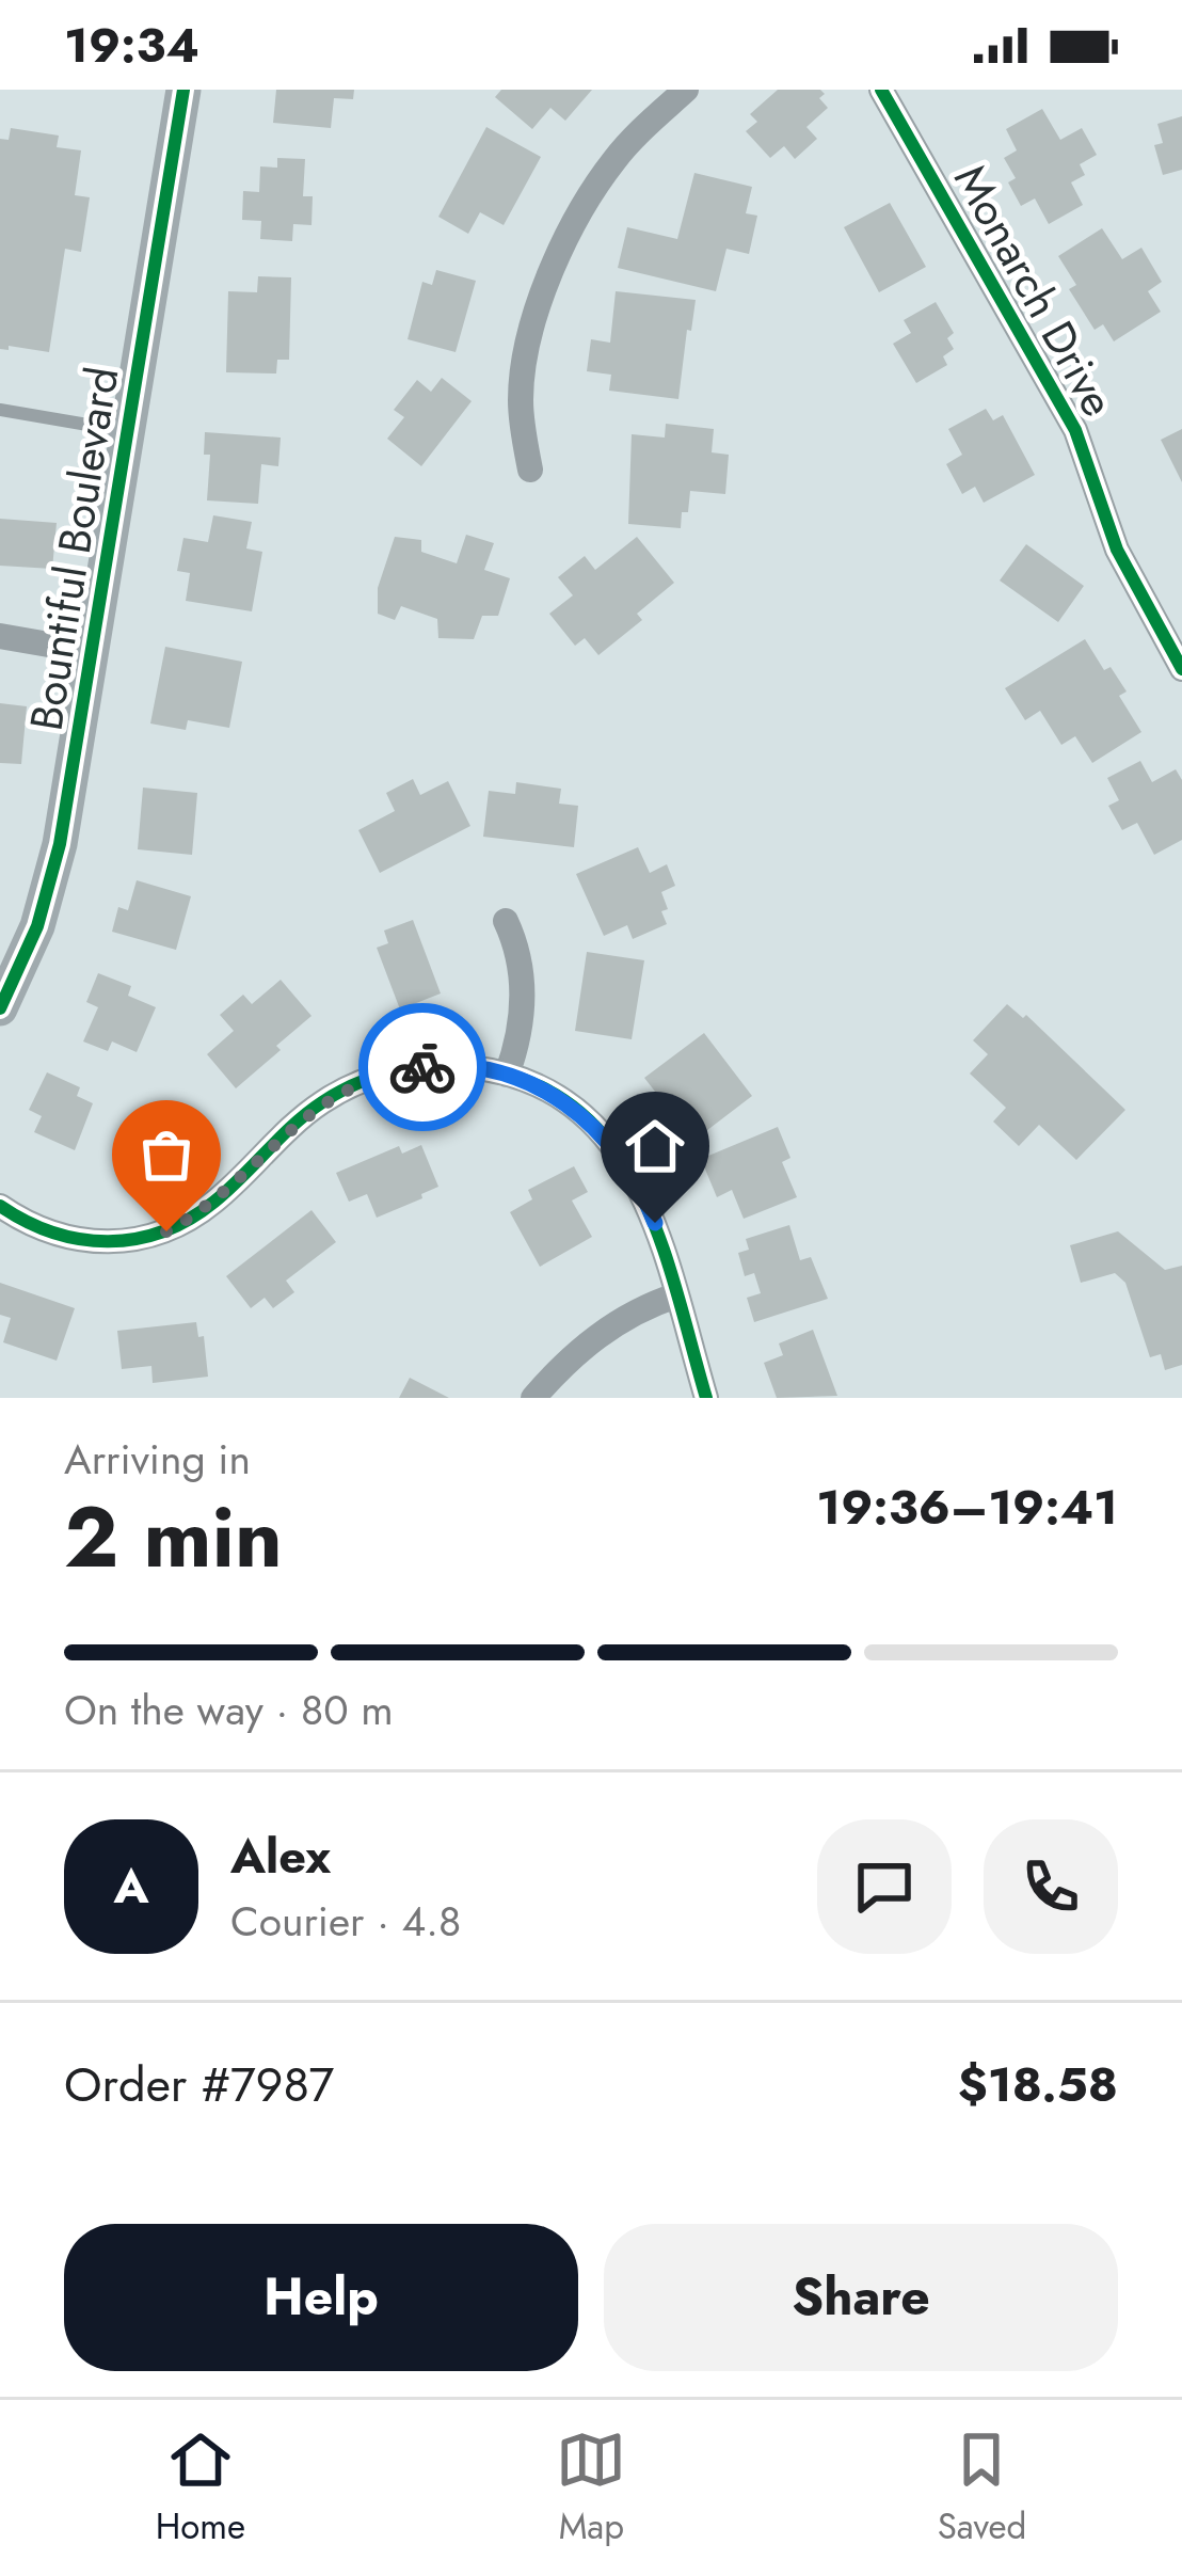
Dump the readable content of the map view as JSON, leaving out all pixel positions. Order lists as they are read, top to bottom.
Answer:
{
  "streets": {
    "main road": ["Bountiful Boulevard"],
    "street": ["Monarch Drive"]
  },
  "page": {
    "status": "19:34",
    "heading": ["2 min", "Arriving in", "19:36–19:41"],
    "panel": [
      "Alex",
      "Courier · 4.8",
      "Order #7987",
      "$18.58"
    ],
    "bar": "On the way · 80 m",
    "round": "A",
    "buttons": ["Help", "Share"],
    "tabs": ["Home", "Map", "Saved"]
  }
}
